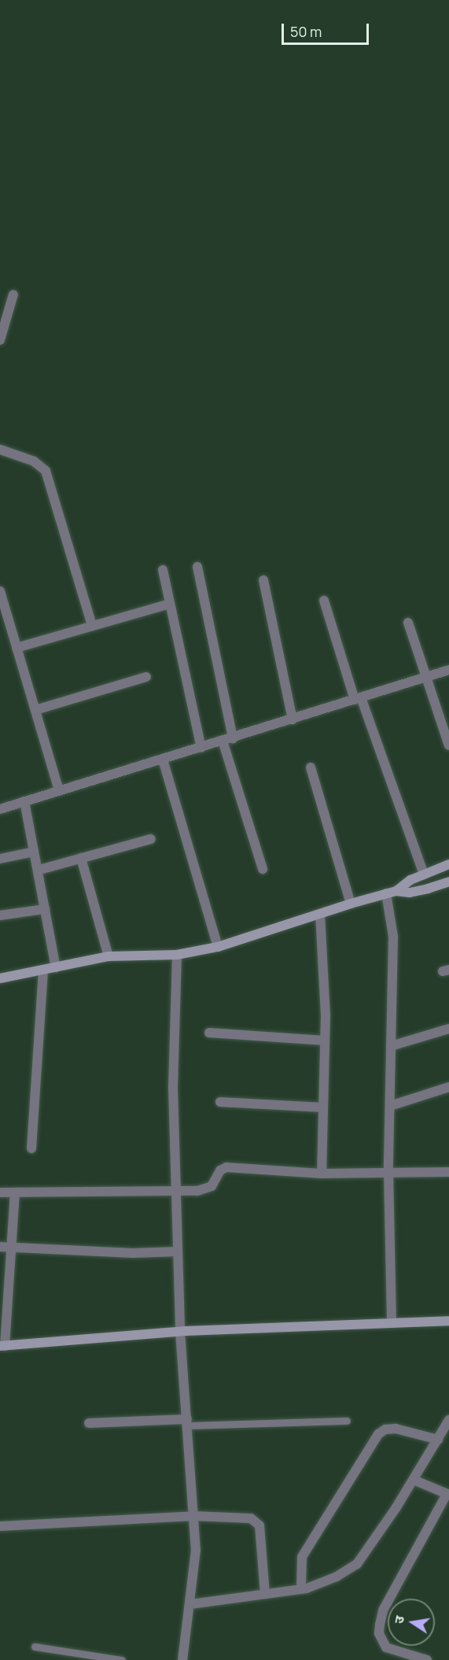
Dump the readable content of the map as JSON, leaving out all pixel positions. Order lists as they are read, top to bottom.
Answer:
{
  "scale_bar": "50 m",
  "north": "left"
}
